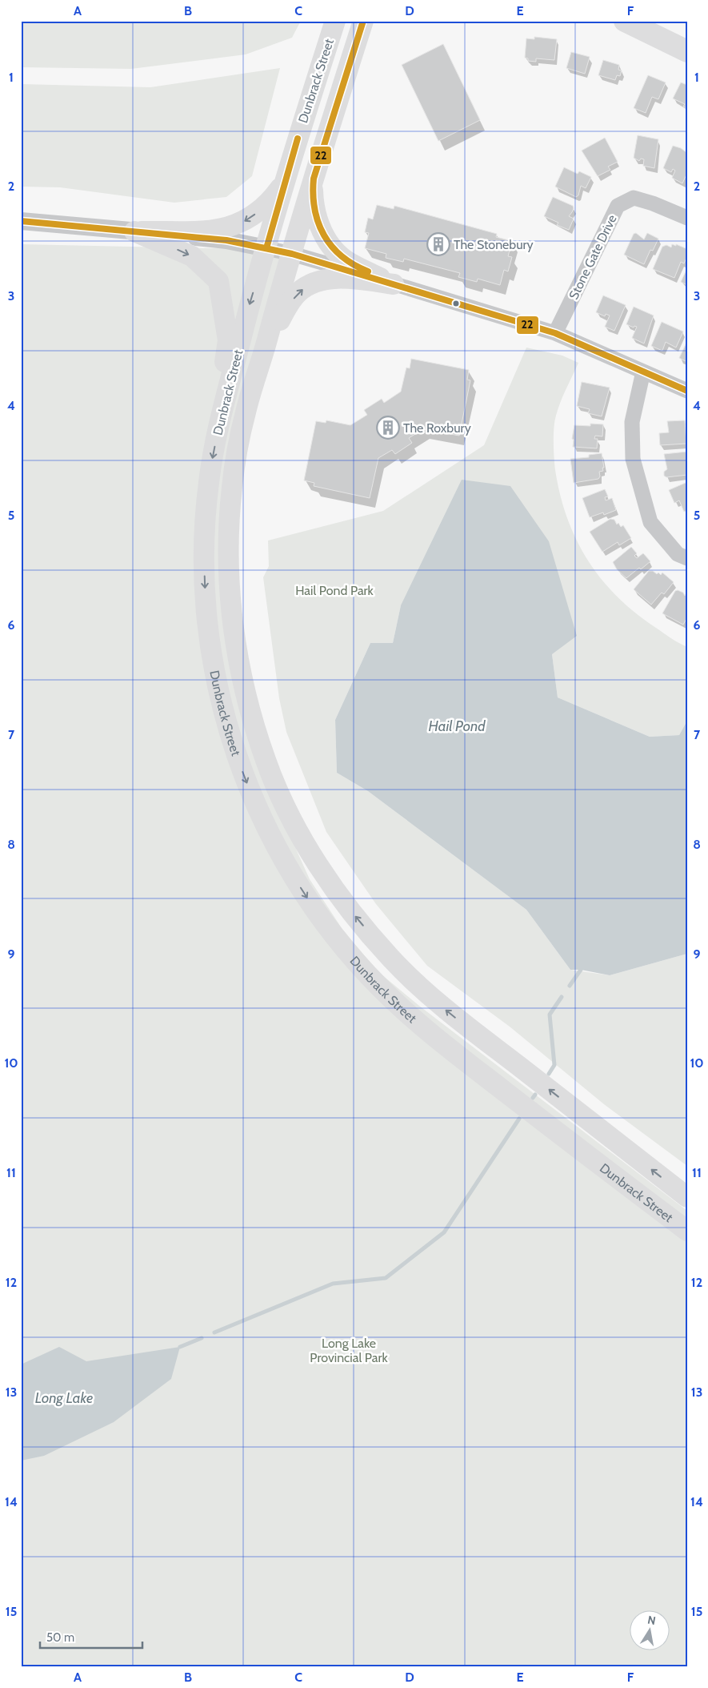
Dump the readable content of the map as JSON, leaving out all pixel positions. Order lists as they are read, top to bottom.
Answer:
{
  "streets": {
    "main road": ["Dunbrack Street"],
    "street": ["Stone Gate Drive"]
  },
  "water": ["Hail Pond", "Long Lake"],
  "parks": ["Hail Pond Park", "Long Lake Provincial Park"],
  "places": {
    "building": ["The Stonebury", "The Roxbury"]
  },
  "lines": ["transit line 22"],
  "scale_bar": "50 m",
  "north": "top",
  "grid": {
    "columns": [
      "A",
      "B",
      "C",
      "D",
      "E",
      "F"
    ],
    "rows": [
      "1",
      "2",
      "3",
      "4",
      "5",
      "6",
      "7",
      "8",
      "9",
      "10",
      "11",
      "12",
      "13",
      "14",
      "15"
    ]
  }
}
